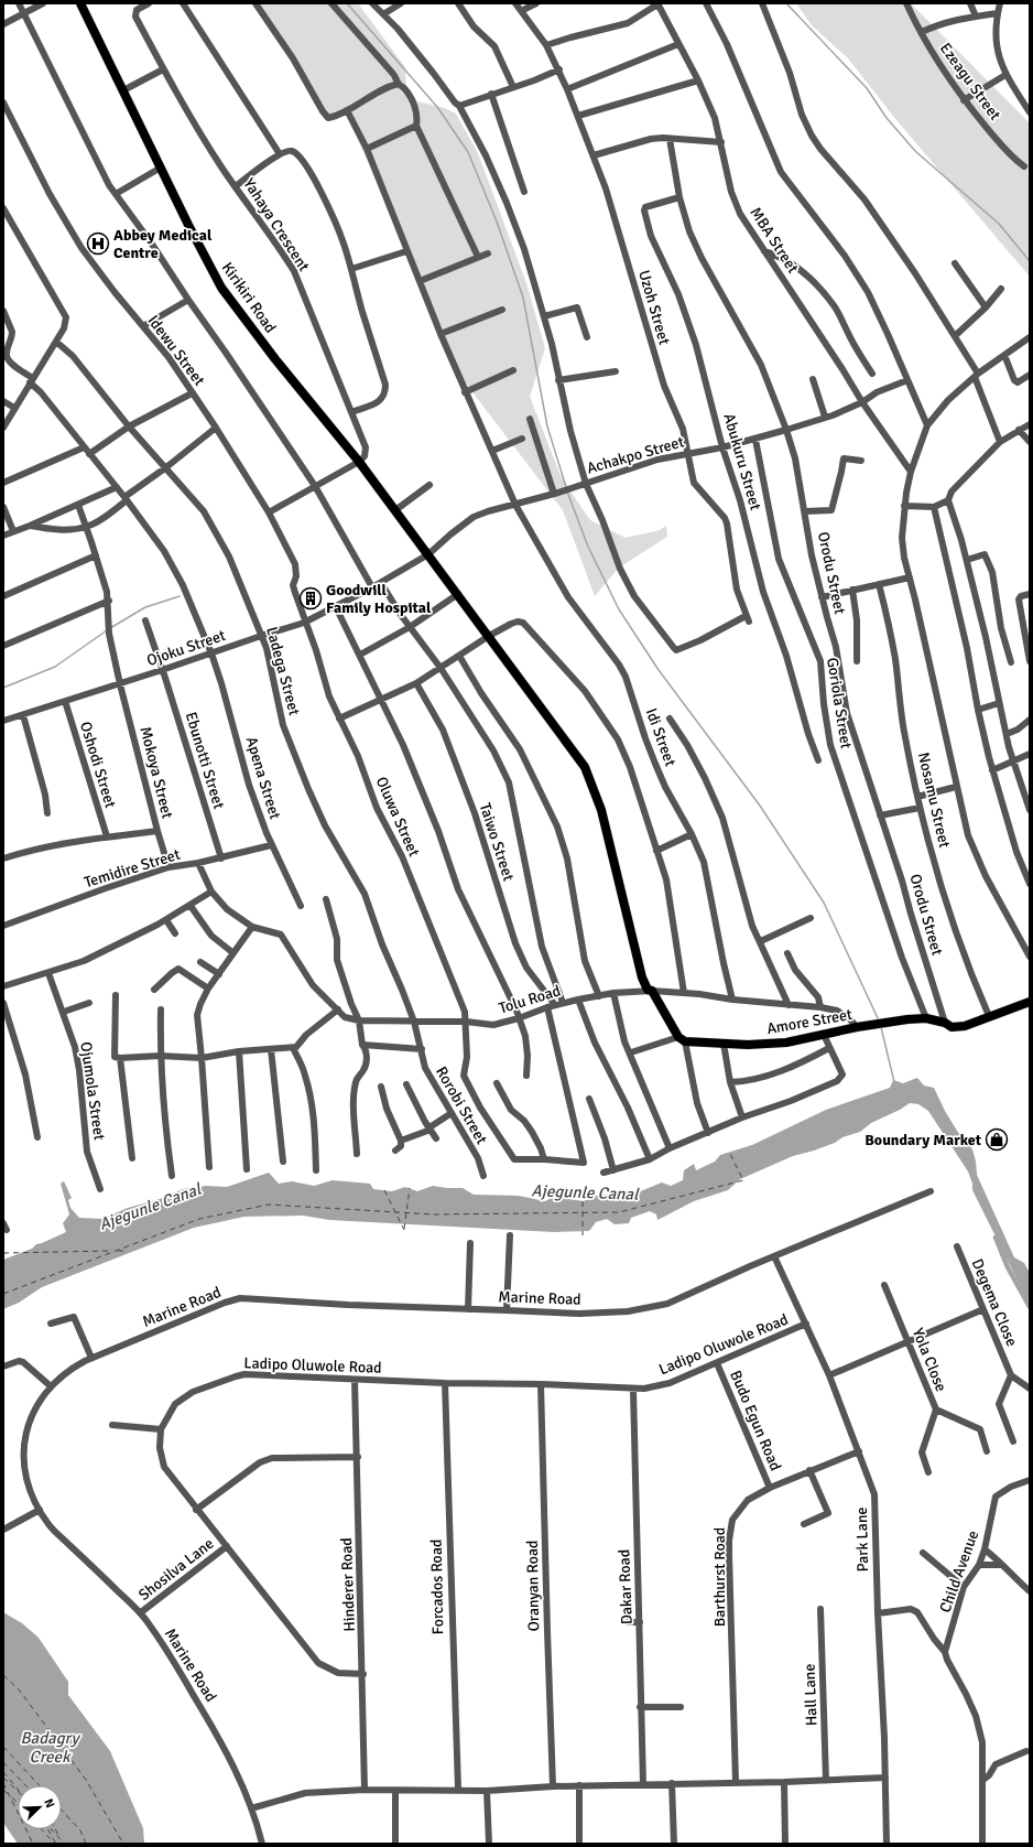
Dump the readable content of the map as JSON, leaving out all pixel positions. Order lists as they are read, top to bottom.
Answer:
{
  "streets": {
    "main road": ["Kirikiri Road", "Amore Street"],
    "street": [
      "Ezeagu Street",
      "Yahaya Crescent",
      "MBA Street",
      "Uzoh Street",
      "Idewu Street",
      "Achakpo Street",
      "Abukuru Street",
      "Orodu Street",
      "Ojoku Street",
      "Ladega Street",
      "Goriola Street",
      "Idi Street",
      "Ebunotti Street",
      "Oshodi Street",
      "Mokoya Street",
      "Apena Street",
      "Nosamu Street",
      "Oluwa Street",
      "Taiwo Street",
      "Temidire Street",
      "Tolu Road",
      "Ojumola Street",
      "Rorobi Street",
      "Marine Road",
      "Degema Close",
      "Ladipo Oluwole Road",
      "Yola Close",
      "Budo Egun Road",
      "Park Lane",
      "Shosilva Lane",
      "Child Avenue",
      "Barthurst Road",
      "Hinderer Road",
      "Oranyan Road",
      "Forcados Road",
      "Dakar Road",
      "Hall Lane"
    ]
  },
  "crossings": [
    ["Yahaya Crescent", "Kirikiri Road"],
    ["MBA Street", "Achakpo Street"],
    ["Kirikiri Road", "Achakpo Street"],
    ["Kirikiri Road", "Tolu Road"],
    ["Kirikiri Road", "Amore Street"],
    ["Uzoh Street", "Achakpo Street"],
    ["Idewu Street", "Ojoku Street"],
    ["Idewu Street", "Oluwa Street"],
    ["Achakpo Street", "Abukuru Street"],
    ["Achakpo Street", "Orodu Street"],
    ["Achakpo Street", "Ojoku Street"],
    ["Achakpo Street", "Goriola Street"],
    ["Achakpo Street", "Idi Street"],
    ["Abukuru Street", "Orodu Street"],
    ["Orodu Street", "Amore Street"],
    ["Ojoku Street", "Ladega Street"],
    ["Ojoku Street", "Ebunotti Street"],
    ["Ojoku Street", "Oshodi Street"],
    ["Ojoku Street", "Mokoya Street"],
    ["Ojoku Street", "Apena Street"],
    ["Ojoku Street", "Oluwa Street"],
    ["Ladega Street", "Tolu Road"],
    ["Ladega Street", "Rorobi Street"],
    ["Goriola Street", "Amore Street"],
    ["Idi Street", "Tolu Road"],
    ["Ebunotti Street", "Temidire Street"],
    ["Mokoya Street", "Temidire Street"],
    ["Apena Street", "Temidire Street"],
    ["Nosamu Street", "Amore Street"],
    ["Oluwa Street", "Tolu Road"],
    ["Taiwo Street", "Tolu Road"],
    ["Temidire Street", "Tolu Road"],
    ["Tolu Road", "Amore Street"],
    ["Tolu Road", "Rorobi Street"],
    ["Marine Road", "Park Lane"],
    ["Marine Road", "Shosilva Lane"],
    ["Ladipo Oluwole Road", "Budo Egun Road"],
    ["Ladipo Oluwole Road", "Park Lane"],
    ["Ladipo Oluwole Road", "Shosilva Lane"],
    ["Ladipo Oluwole Road", "Hinderer Road"],
    ["Ladipo Oluwole Road", "Oranyan Road"],
    ["Ladipo Oluwole Road", "Forcados Road"],
    ["Ladipo Oluwole Road", "Dakar Road"],
    ["Budo Egun Road", "Barthurst Road"],
    ["Park Lane", "Barthurst Road"]
  ],
  "water": ["Ajegunle Canal", "Badagry Creek"],
  "places": {
    "hospital": ["Abbey Medical Centre"],
    "building": ["Goodwill Family Hospital"],
    "shop": ["Boundary Market"]
  },
  "north": "top right"
}
